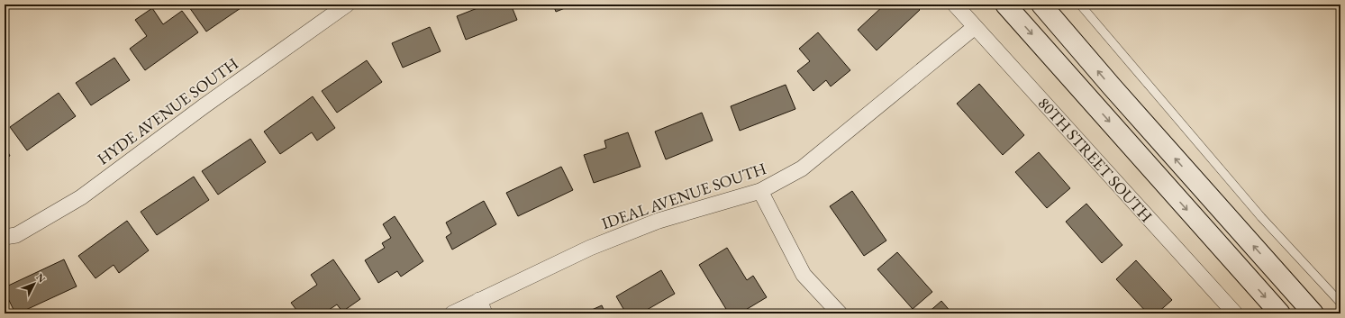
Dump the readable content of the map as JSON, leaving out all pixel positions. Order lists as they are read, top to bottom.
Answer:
{
  "streets": {
    "street": ["HYDE AVENUE SOUTH", "80TH STREET SOUTH", "IDEAL AVENUE SOUTH"]
  },
  "crossings": [
    ["80TH STREET SOUTH", "IDEAL AVENUE SOUTH"]
  ],
  "north": "top right"
}
